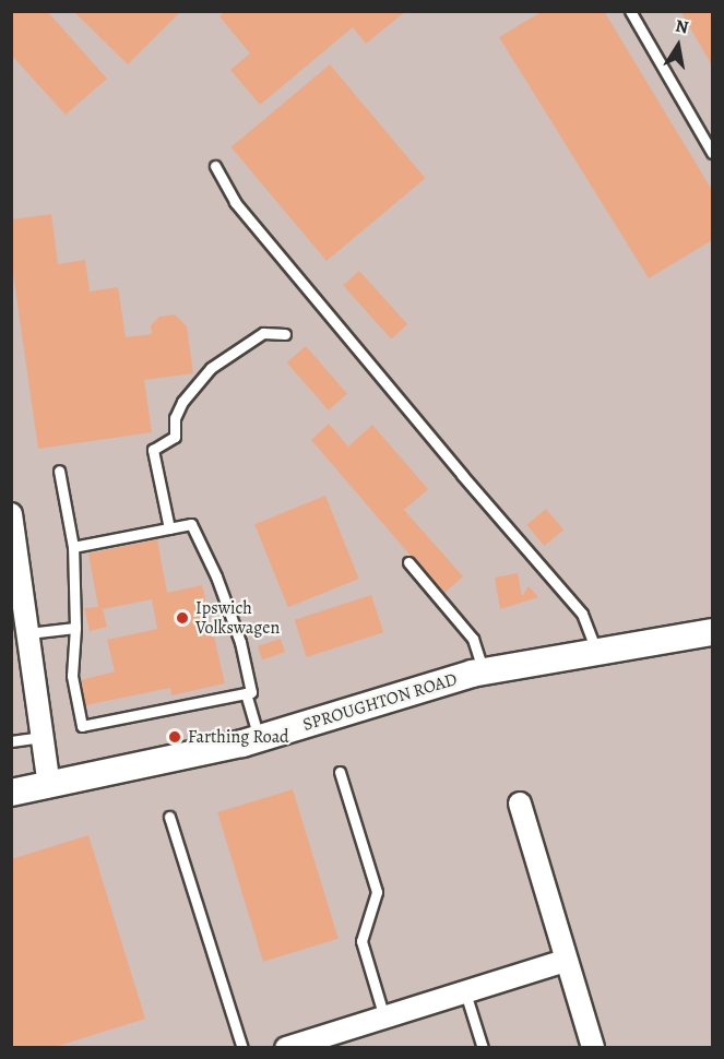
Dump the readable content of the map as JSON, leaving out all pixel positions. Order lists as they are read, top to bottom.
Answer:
{
  "streets": {
    "street": ["SPROUGHTON ROAD"]
  },
  "places": ["Ipswich Volkswagen", "Farthing Road"],
  "north": "top"
}
